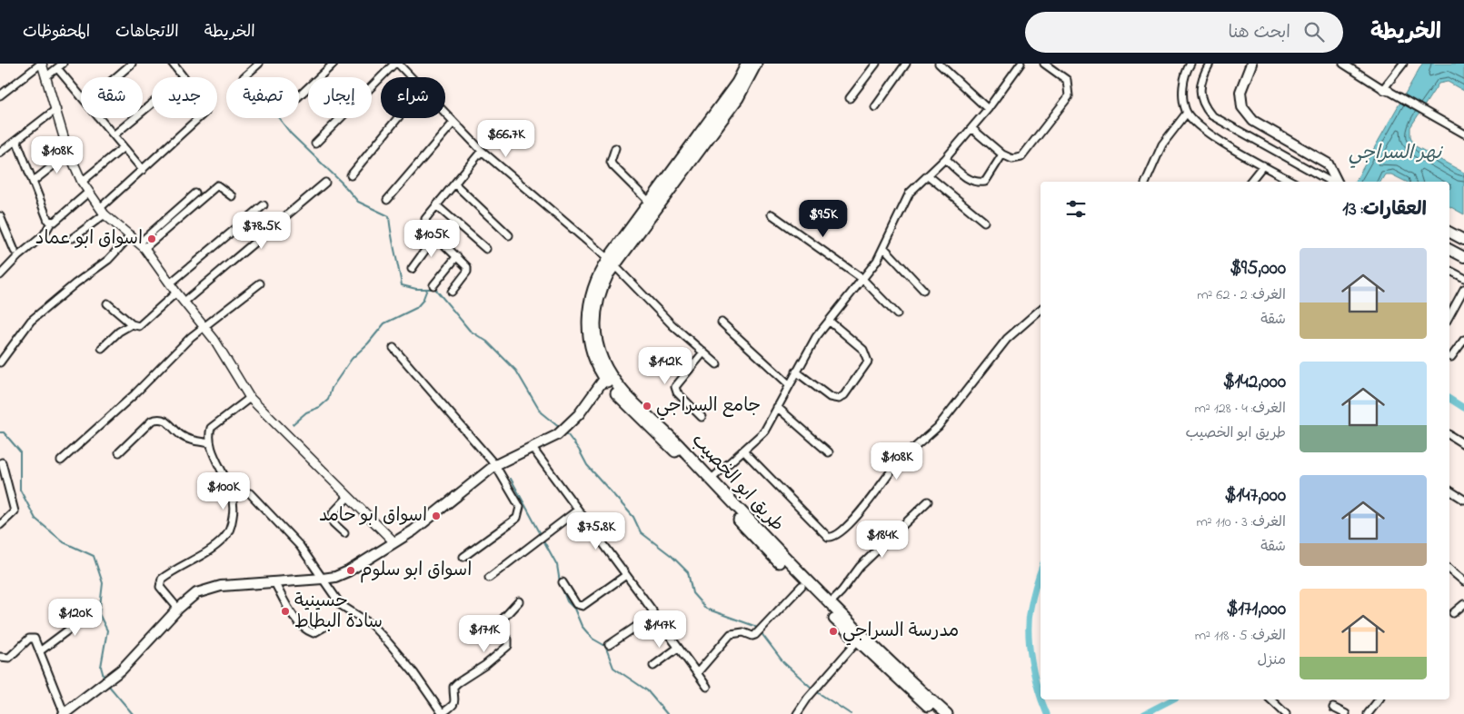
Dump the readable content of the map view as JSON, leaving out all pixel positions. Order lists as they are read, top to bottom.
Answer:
{
  "streets": {
    "main road": ["طريق ابو الخصيب"]
  },
  "water": ["نهر السراجي"],
  "places": [
    "اسواق ابو عماد",
    "جامع السراجي",
    "اسواق ابو حامد",
    "اسواق ابو سلوم",
    "حسينية سادة البطاط",
    "مدرسة السراجي"
  ],
  "page": {
    "header": "الخريطة",
    "search": "ابحث هنا",
    "nav": ["الخريطة", "الاتجاهات", "المحفوظات"],
    "chip": [
      "شراء",
      "إيجار",
      "تصفية",
      "جديد",
      "شقة"
    ],
    "price": [
      "$66.7K",
      "$108K",
      "$95K",
      "$78.5K",
      "$105K",
      "$142K",
      "$108K",
      "$100K",
      "$75.8K",
      "$184K",
      "$120K",
      "$147K",
      "$171K"
    ],
    "heading": "العقارات: 13",
    "list": [
      {
        "name": "$95,000",
        "note": "الغرف: 2 · 62 m² · شقة"
      },
      {
        "name": "$142,000",
        "note": "الغرف: 4 · 128 m² · طريق ابو الخصيب"
      },
      {
        "name": "$147,000",
        "note": "الغرف: 3 · 110 m² · شقة"
      },
      {
        "name": "$171,000",
        "note": "الغرف: 5 · 118 m² · منزل"
      }
    ]
  }
}
